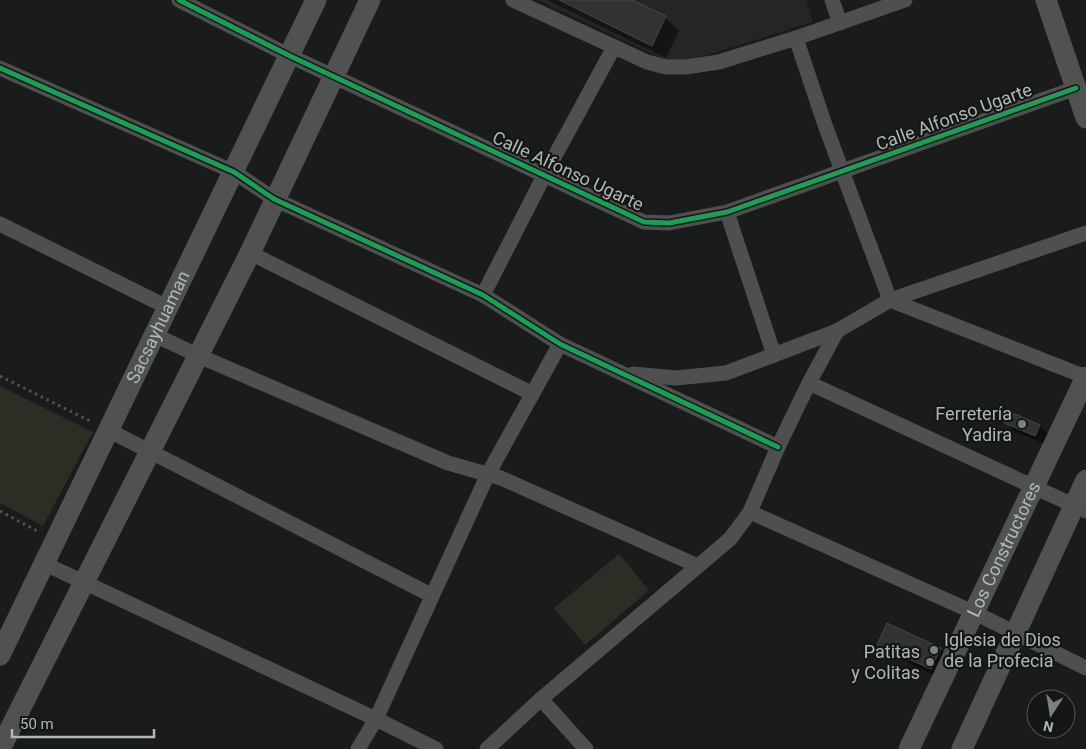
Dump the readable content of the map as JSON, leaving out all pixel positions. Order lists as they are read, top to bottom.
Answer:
{
  "streets": {
    "street": ["Calle Alfonso Ugarte", "Sacsayhuaman", "Los Constructores"]
  },
  "crossings": [
    ["Calle Alfonso Ugarte", "Sacsayhuaman"]
  ],
  "places": ["Ferretería Yadira", "Iglesia de Dios de la Profecia", "Patitas y Colitas"],
  "scale_bar": "50 m",
  "north": "bottom"
}
